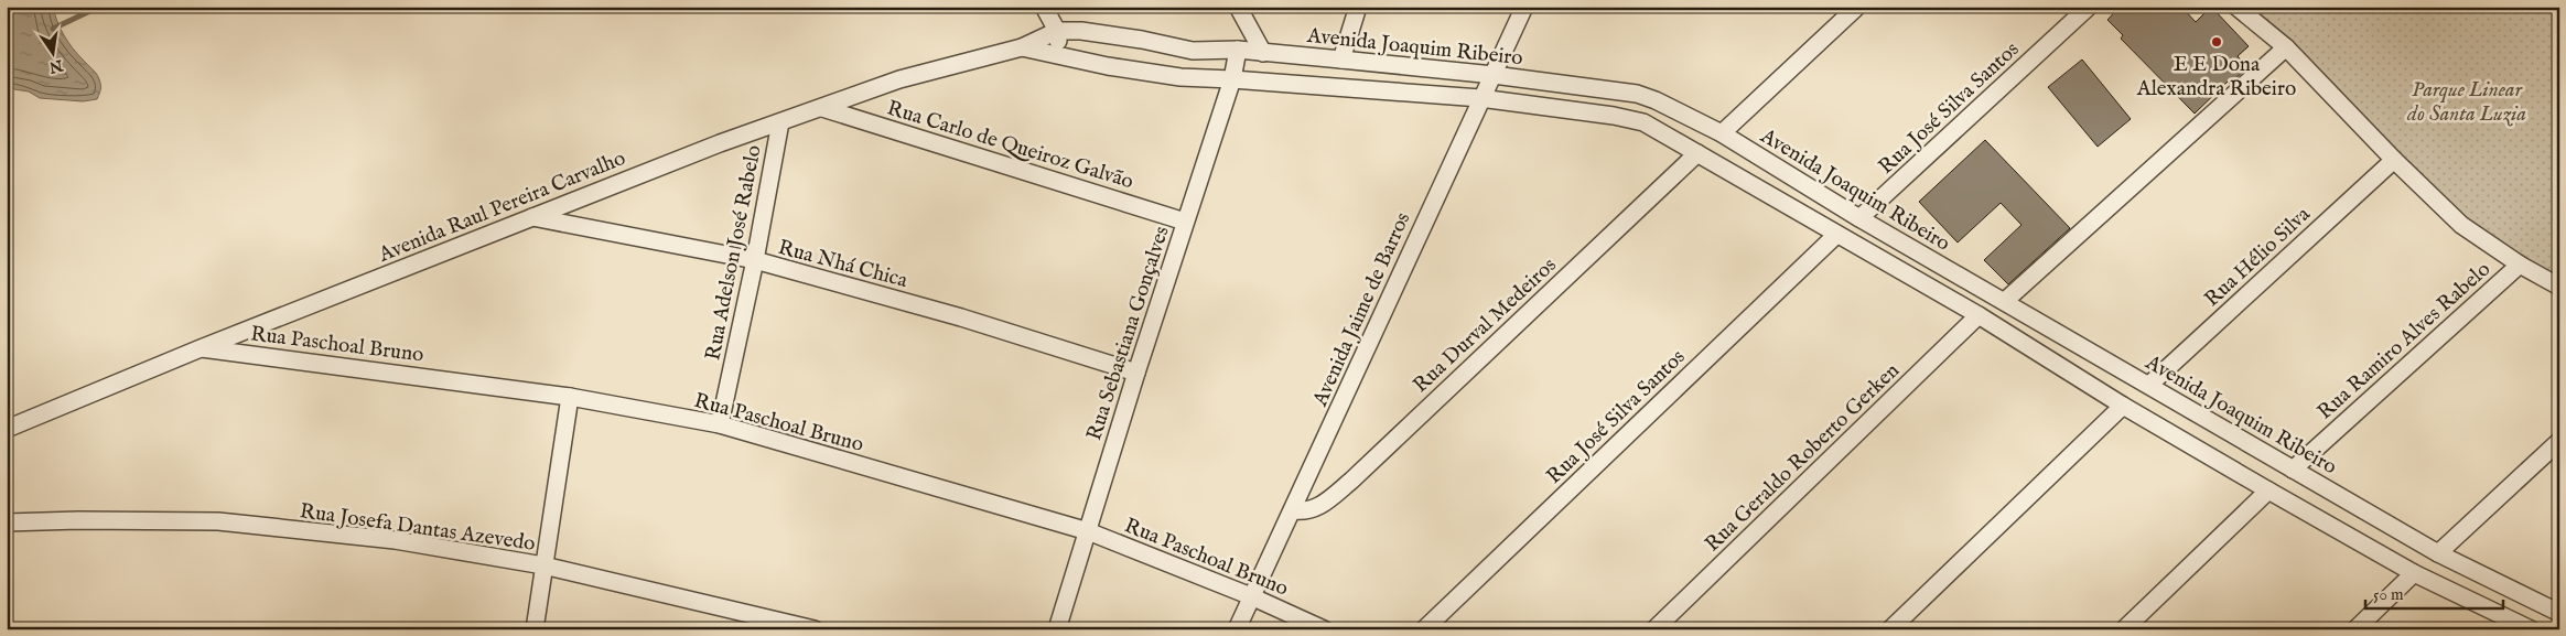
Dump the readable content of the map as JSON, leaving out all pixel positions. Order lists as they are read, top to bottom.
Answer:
{
  "streets": {
    "street": [
      "Avenida Joaquim Ribeiro",
      "Rua José Silva Santos",
      "Rua Carlo de Queiroz Galvão",
      "Avenida Raul Pereira Carvalho",
      "Rua Adelson José Rabelo",
      "Rua Hélio Silva",
      "Rua Nhá Chica",
      "Avenida Jaime de Barros",
      "Rua Durval Medeiros",
      "Rua Sebastiana Gonçalves",
      "Rua Ramiro Alves Rabelo",
      "Rua Paschoal Bruno",
      "Rua Geraldo Roberto Gerken",
      "Rua Josefa Dantas Azevedo"
    ]
  },
  "crossings": [
    ["Avenida Joaquim Ribeiro", "Rua José Silva Santos"],
    ["Avenida Joaquim Ribeiro", "Avenida Raul Pereira Carvalho"],
    ["Avenida Joaquim Ribeiro", "Rua Hélio Silva"],
    ["Avenida Joaquim Ribeiro", "Avenida Jaime de Barros"],
    ["Avenida Joaquim Ribeiro", "Rua Sebastiana Gonçalves"],
    ["Avenida Joaquim Ribeiro", "Rua Ramiro Alves Rabelo"],
    ["Rua Carlo de Queiroz Galvão", "Avenida Raul Pereira Carvalho"],
    ["Rua Carlo de Queiroz Galvão", "Rua Sebastiana Gonçalves"],
    ["Avenida Raul Pereira Carvalho", "Rua Adelson José Rabelo"],
    ["Avenida Raul Pereira Carvalho", "Rua Nhá Chica"],
    ["Avenida Raul Pereira Carvalho", "Rua Paschoal Bruno"],
    ["Rua Adelson José Rabelo", "Rua Nhá Chica"],
    ["Rua Adelson José Rabelo", "Rua Paschoal Bruno"],
    ["Rua Nhá Chica", "Rua Sebastiana Gonçalves"],
    ["Avenida Jaime de Barros", "Rua Durval Medeiros"],
    ["Avenida Jaime de Barros", "Rua Paschoal Bruno"],
    ["Rua Sebastiana Gonçalves", "Rua Paschoal Bruno"]
  ],
  "parks": ["Parque Linear do Santa Luzia"],
  "places": ["E E Dona Alexandra Ribeiro"],
  "scale_bar": "50 m",
  "north": "bottom"
}
